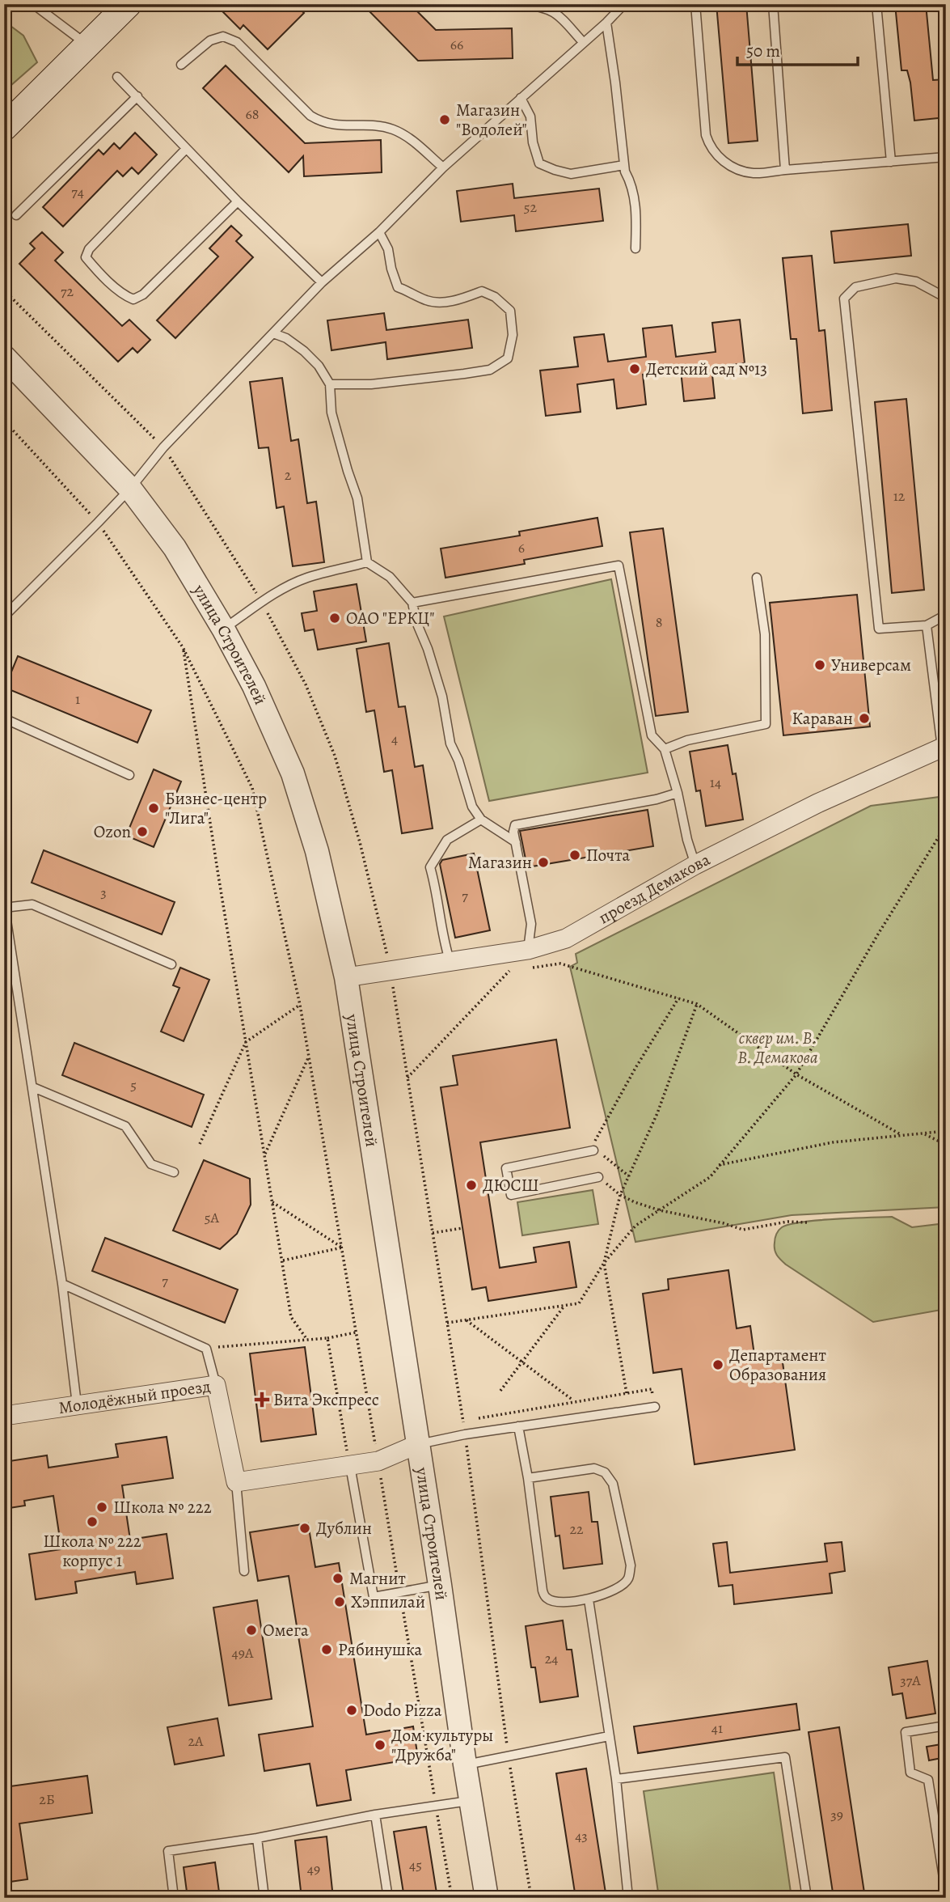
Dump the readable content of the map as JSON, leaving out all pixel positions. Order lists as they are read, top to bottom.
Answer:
{
  "streets": {
    "street": ["улица Строителей", "проезд Демакова", "Молодёжный проезд"]
  },
  "crossings": [
    ["улица Строителей", "проезд Демакова"]
  ],
  "parks": ["сквер им. В. В. Демакова"],
  "places": {
    "other": [
      "Магазин \"Водолей\"",
      "Детский сад №13",
      "ОАО \"ЕРКЦ\"",
      "Универсам",
      "Караван",
      "Бизнес-центр \"Лига\"",
      "Ozon",
      "Почта",
      "Магазин",
      "ДЮСШ",
      "Департамент Образования",
      "Школа № 222",
      "Школа № 222 корпус 1",
      "Дублин",
      "Магнит",
      "Хэппилай",
      "Омега",
      "Рябинушка",
      "Dodo Pizza",
      "Дом культуры \"Дружба\""
    ],
    "health": ["Вита Экспресс"]
  },
  "house_numbers": [
    "66",
    "68",
    "74",
    "52",
    "72",
    "2",
    "12",
    "6",
    "8",
    "1",
    "4",
    "14",
    "3",
    "7",
    "5",
    "5А",
    "7",
    "22",
    "49А",
    "24",
    "37А",
    "41",
    "2А",
    "2Б",
    "39",
    "43",
    "45",
    "49"
  ],
  "scale_bar": "50 m"
}
